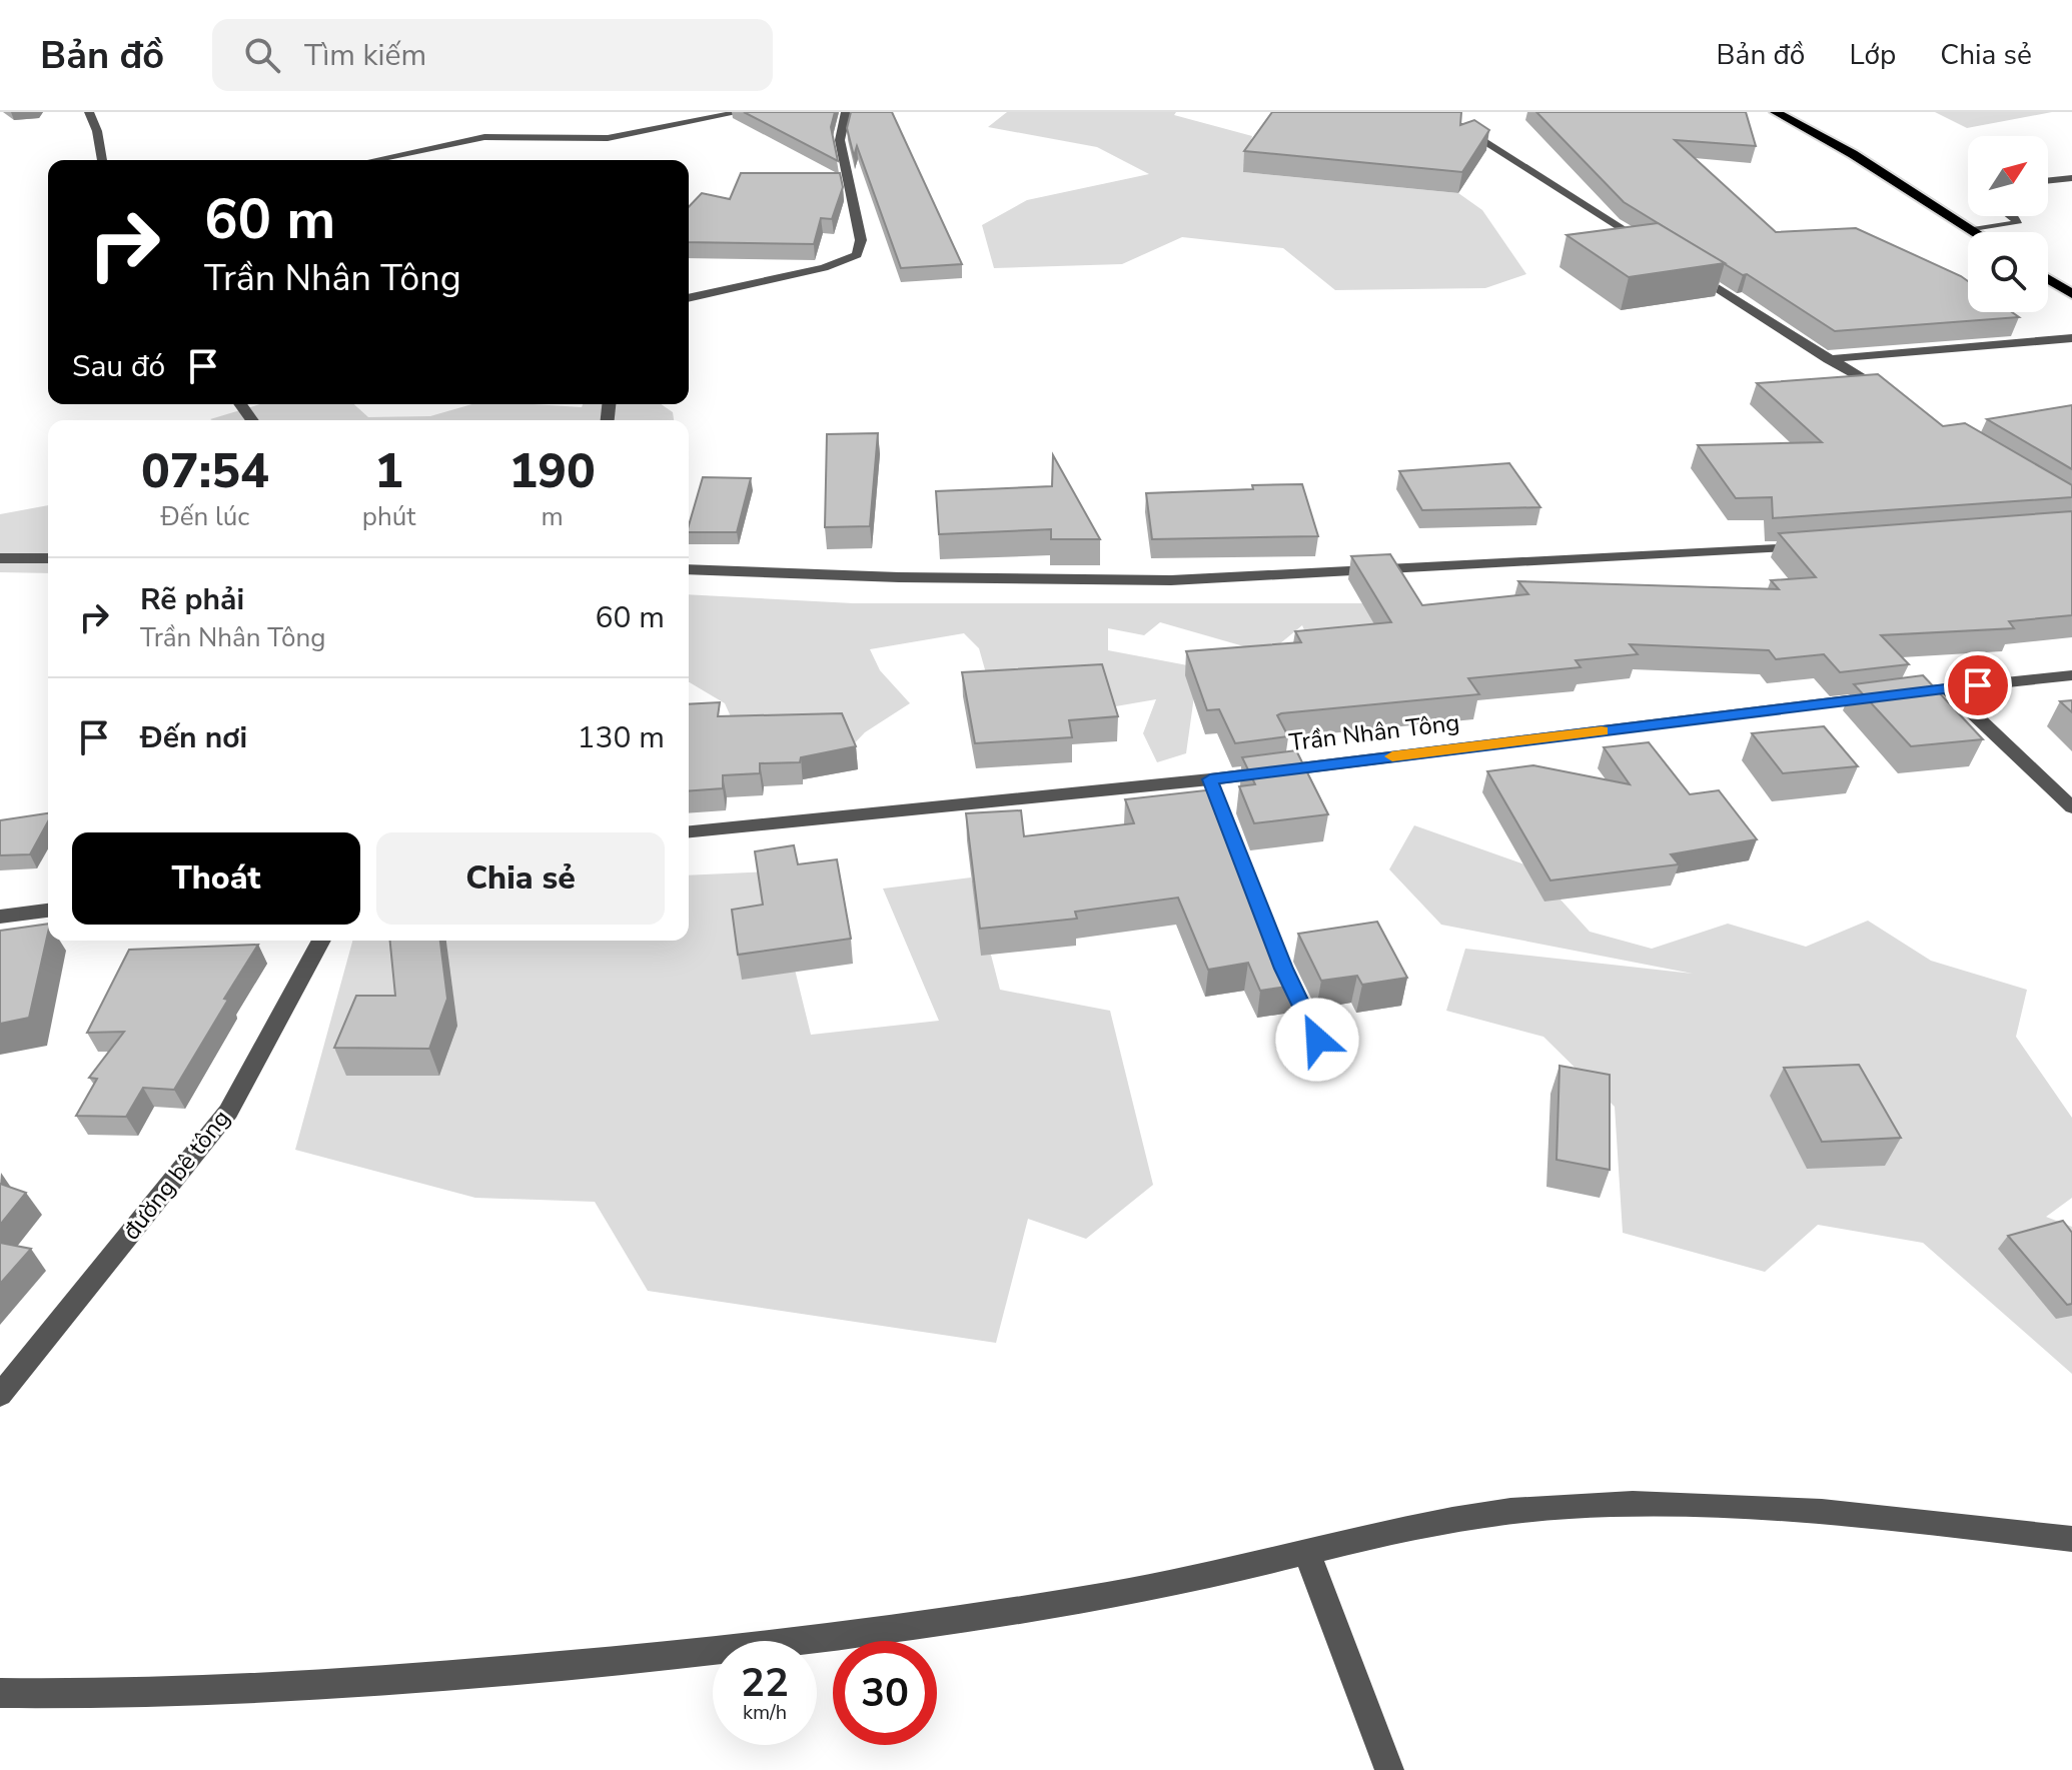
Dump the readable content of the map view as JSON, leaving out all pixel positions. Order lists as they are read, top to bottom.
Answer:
{
  "streets": {
    "street": ["Trần Nhân Tông", "đường bê tông"]
  },
  "north": "top right",
  "page": {
    "header": "Bản đồ",
    "search": "Tìm kiếm",
    "nav": ["Bản đồ", "Lớp", "Chia sẻ"],
    "turn": ["60 m", "Trần Nhân Tông"],
    "then": "Sau đó",
    "eta": [
      "07:54",
      "Đến lúc",
      "1",
      "phút",
      "190",
      "m"
    ],
    "list": [
      {
        "name": "Rẽ phải",
        "note": "Trần Nhân Tông",
        "value": "60 m"
      },
      {
        "name": "Đến nơi",
        "value": "130 m"
      }
    ],
    "buttons": ["Thoát", "Chia sẻ"],
    "speed": "22 km/h",
    "limit": "30"
  }
}
